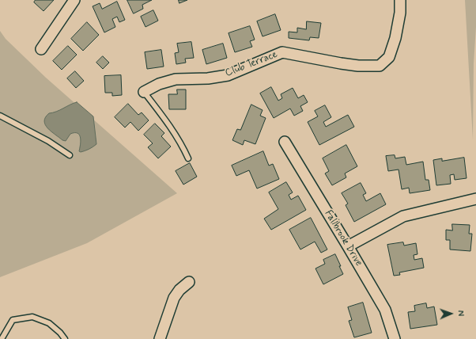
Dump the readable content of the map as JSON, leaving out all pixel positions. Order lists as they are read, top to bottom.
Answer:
{
  "streets": {
    "street": ["Club Terrace", "Fallbrook Drive"]
  },
  "north": "right"
}
